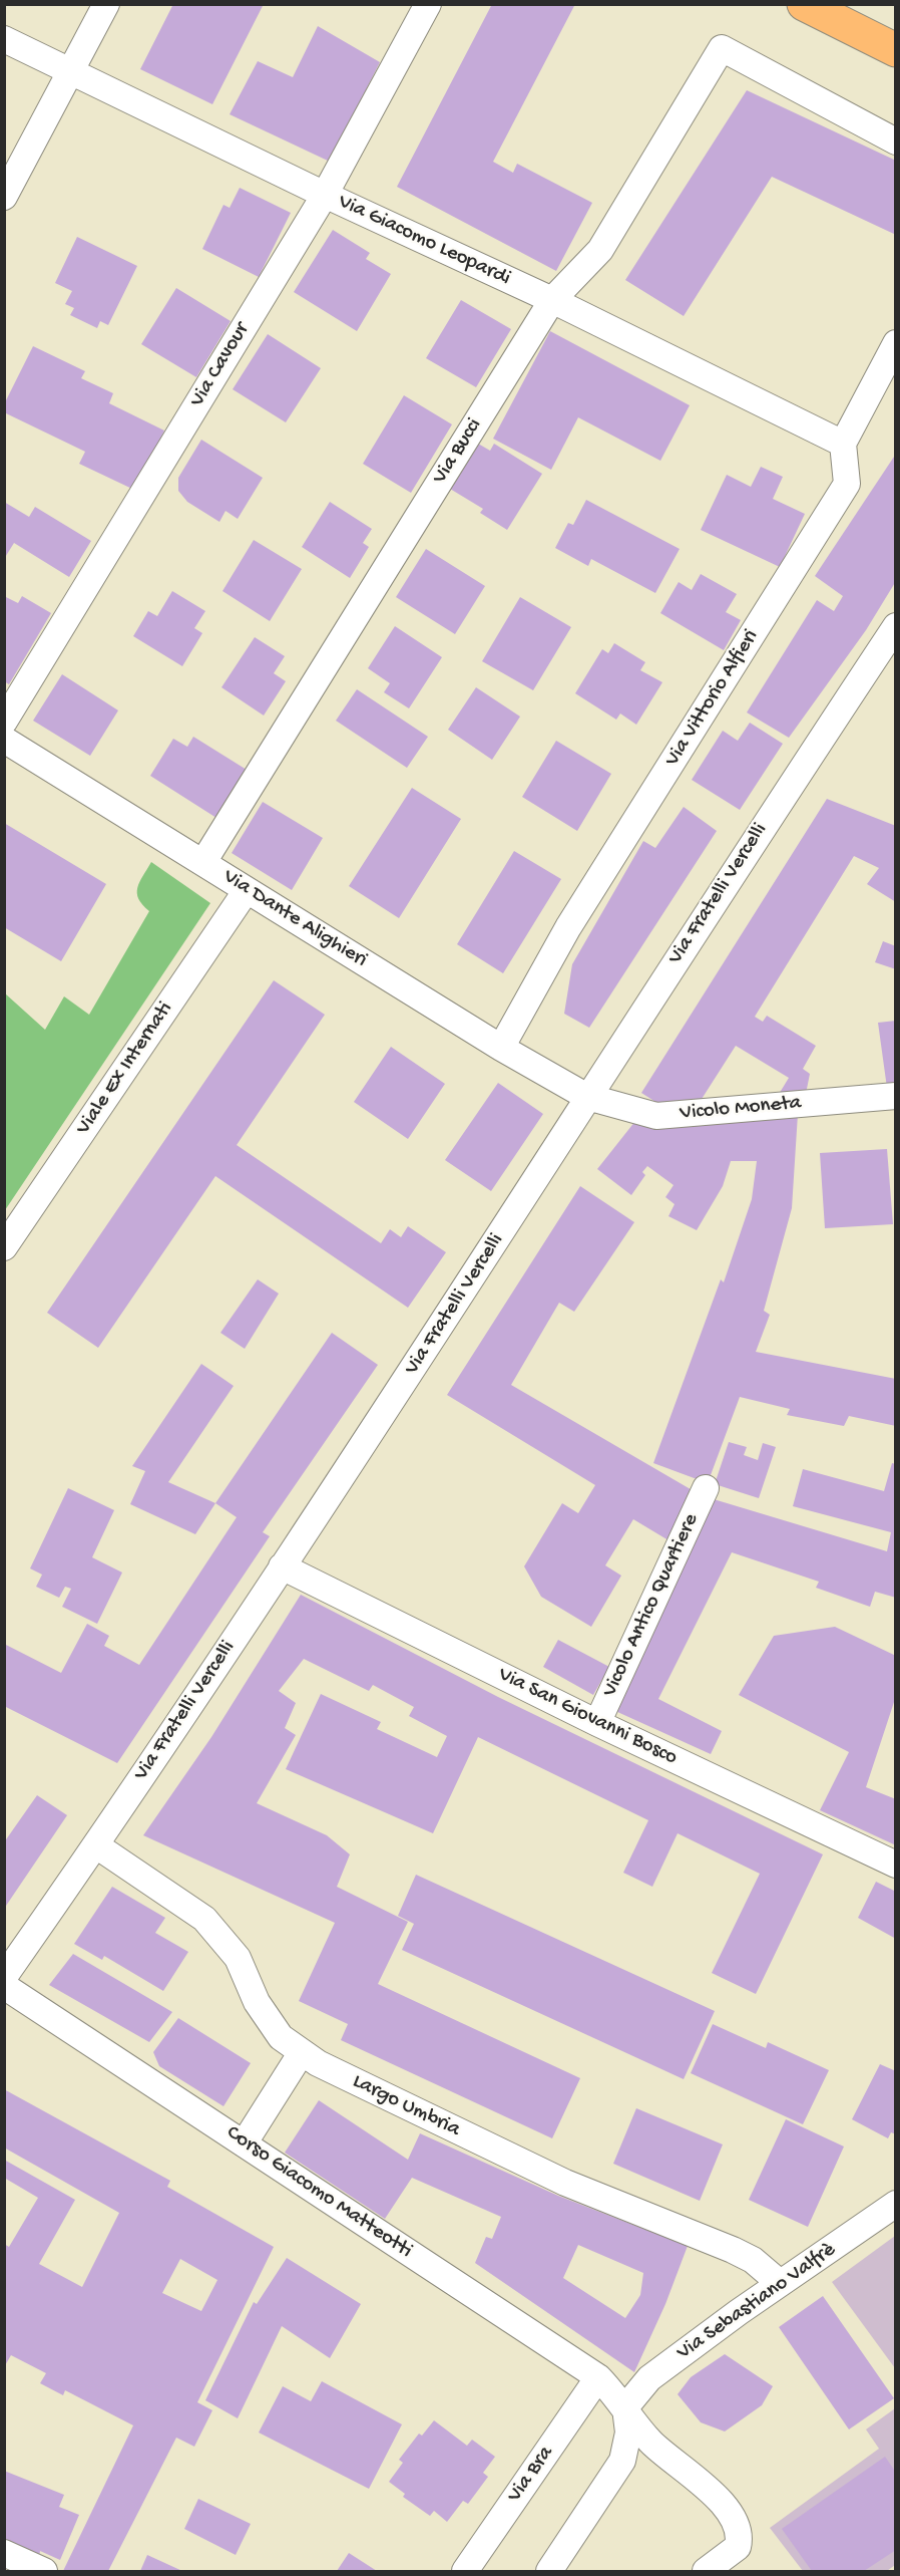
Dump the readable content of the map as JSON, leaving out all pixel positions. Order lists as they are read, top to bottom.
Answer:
{
  "streets": {
    "street": [
      "Via Giacomo Leopardi",
      "Via Cavour",
      "Via Bucci",
      "Via Vittorio Alfieri",
      "Via Fratelli Vercelli",
      "Via Dante Alighieri",
      "Viale Ex Internati",
      "Vicolo Moneta",
      "Vicolo Antico Quartiere",
      "Via San Giovanni Bosco",
      "Largo Umbria",
      "Corso Giacomo Matteotti",
      "Via Sebastiano Valfrè",
      "Via Bra"
    ]
  },
  "crossings": [
    ["Via Giacomo Leopardi", "Via Cavour"],
    ["Via Giacomo Leopardi", "Via Bucci"],
    ["Via Giacomo Leopardi", "Via Vittorio Alfieri"],
    ["Via Cavour", "Via Dante Alighieri"],
    ["Via Bucci", "Via Dante Alighieri"],
    ["Via Vittorio Alfieri", "Via Dante Alighieri"],
    ["Via Fratelli Vercelli", "Via Dante Alighieri"],
    ["Via Fratelli Vercelli", "Vicolo Moneta"],
    ["Via Fratelli Vercelli", "Via San Giovanni Bosco"],
    ["Via Fratelli Vercelli", "Largo Umbria"],
    ["Via Dante Alighieri", "Viale Ex Internati"],
    ["Via Dante Alighieri", "Vicolo Moneta"],
    ["Vicolo Antico Quartiere", "Via San Giovanni Bosco"],
    ["Largo Umbria", "Via Sebastiano Valfrè"],
    ["Corso Giacomo Matteotti", "Via Sebastiano Valfrè"],
    ["Corso Giacomo Matteotti", "Via Bra"]
  ]
}
